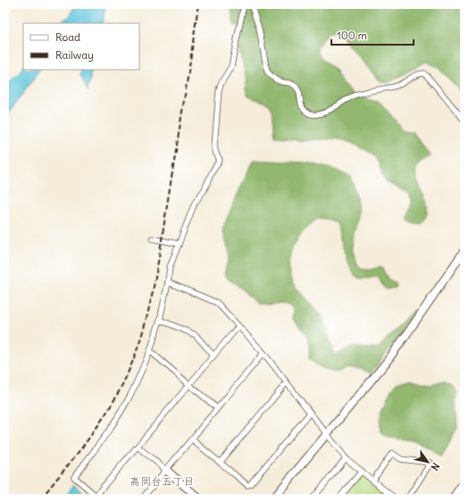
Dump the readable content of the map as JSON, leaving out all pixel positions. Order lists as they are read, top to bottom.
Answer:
{
  "districts": ["高岡台五丁目"],
  "legend": ["Road", "Railway"],
  "scale_bar": "100 m",
  "north": "bottom right"
}
